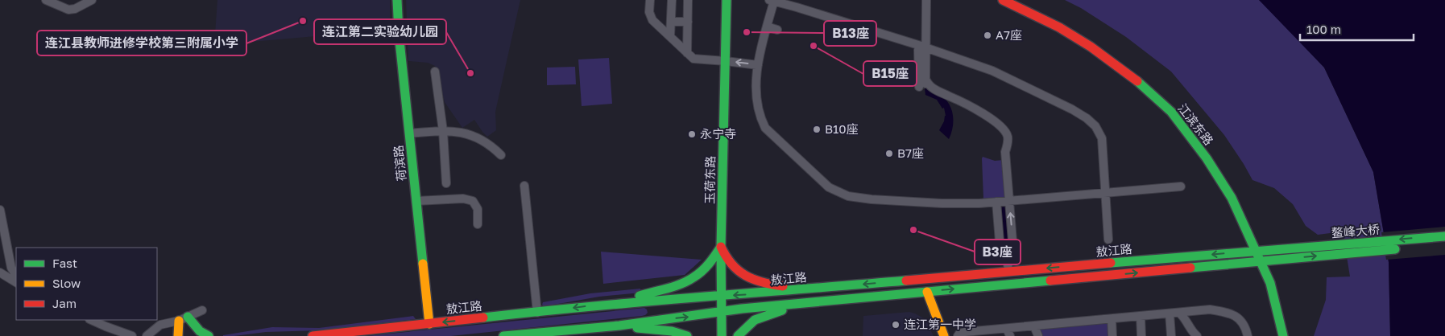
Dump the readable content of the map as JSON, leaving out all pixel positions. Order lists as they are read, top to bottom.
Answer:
{
  "streets": {
    "main road": [
      "江滨东路",
      "荷滨路",
      "玉荷东路",
      "鳌峰大桥",
      "敖江路"
    ]
  },
  "crossings": [
    ["江滨东路", "敖江路"],
    ["荷滨路", "敖江路"],
    ["玉荷东路", "敖江路"],
    ["鳌峰大桥", "敖江路"]
  ],
  "places": [
    "连江县教师进修学校第三附属小学",
    "B13座",
    "A7座",
    "B15座",
    "连江第二实验幼儿园",
    "B10座",
    "永宁寺",
    "B7座",
    "B3座",
    "连江第一中学"
  ],
  "legend": ["Fast", "Slow", "Jam"],
  "scale_bar": "100 m"
}
